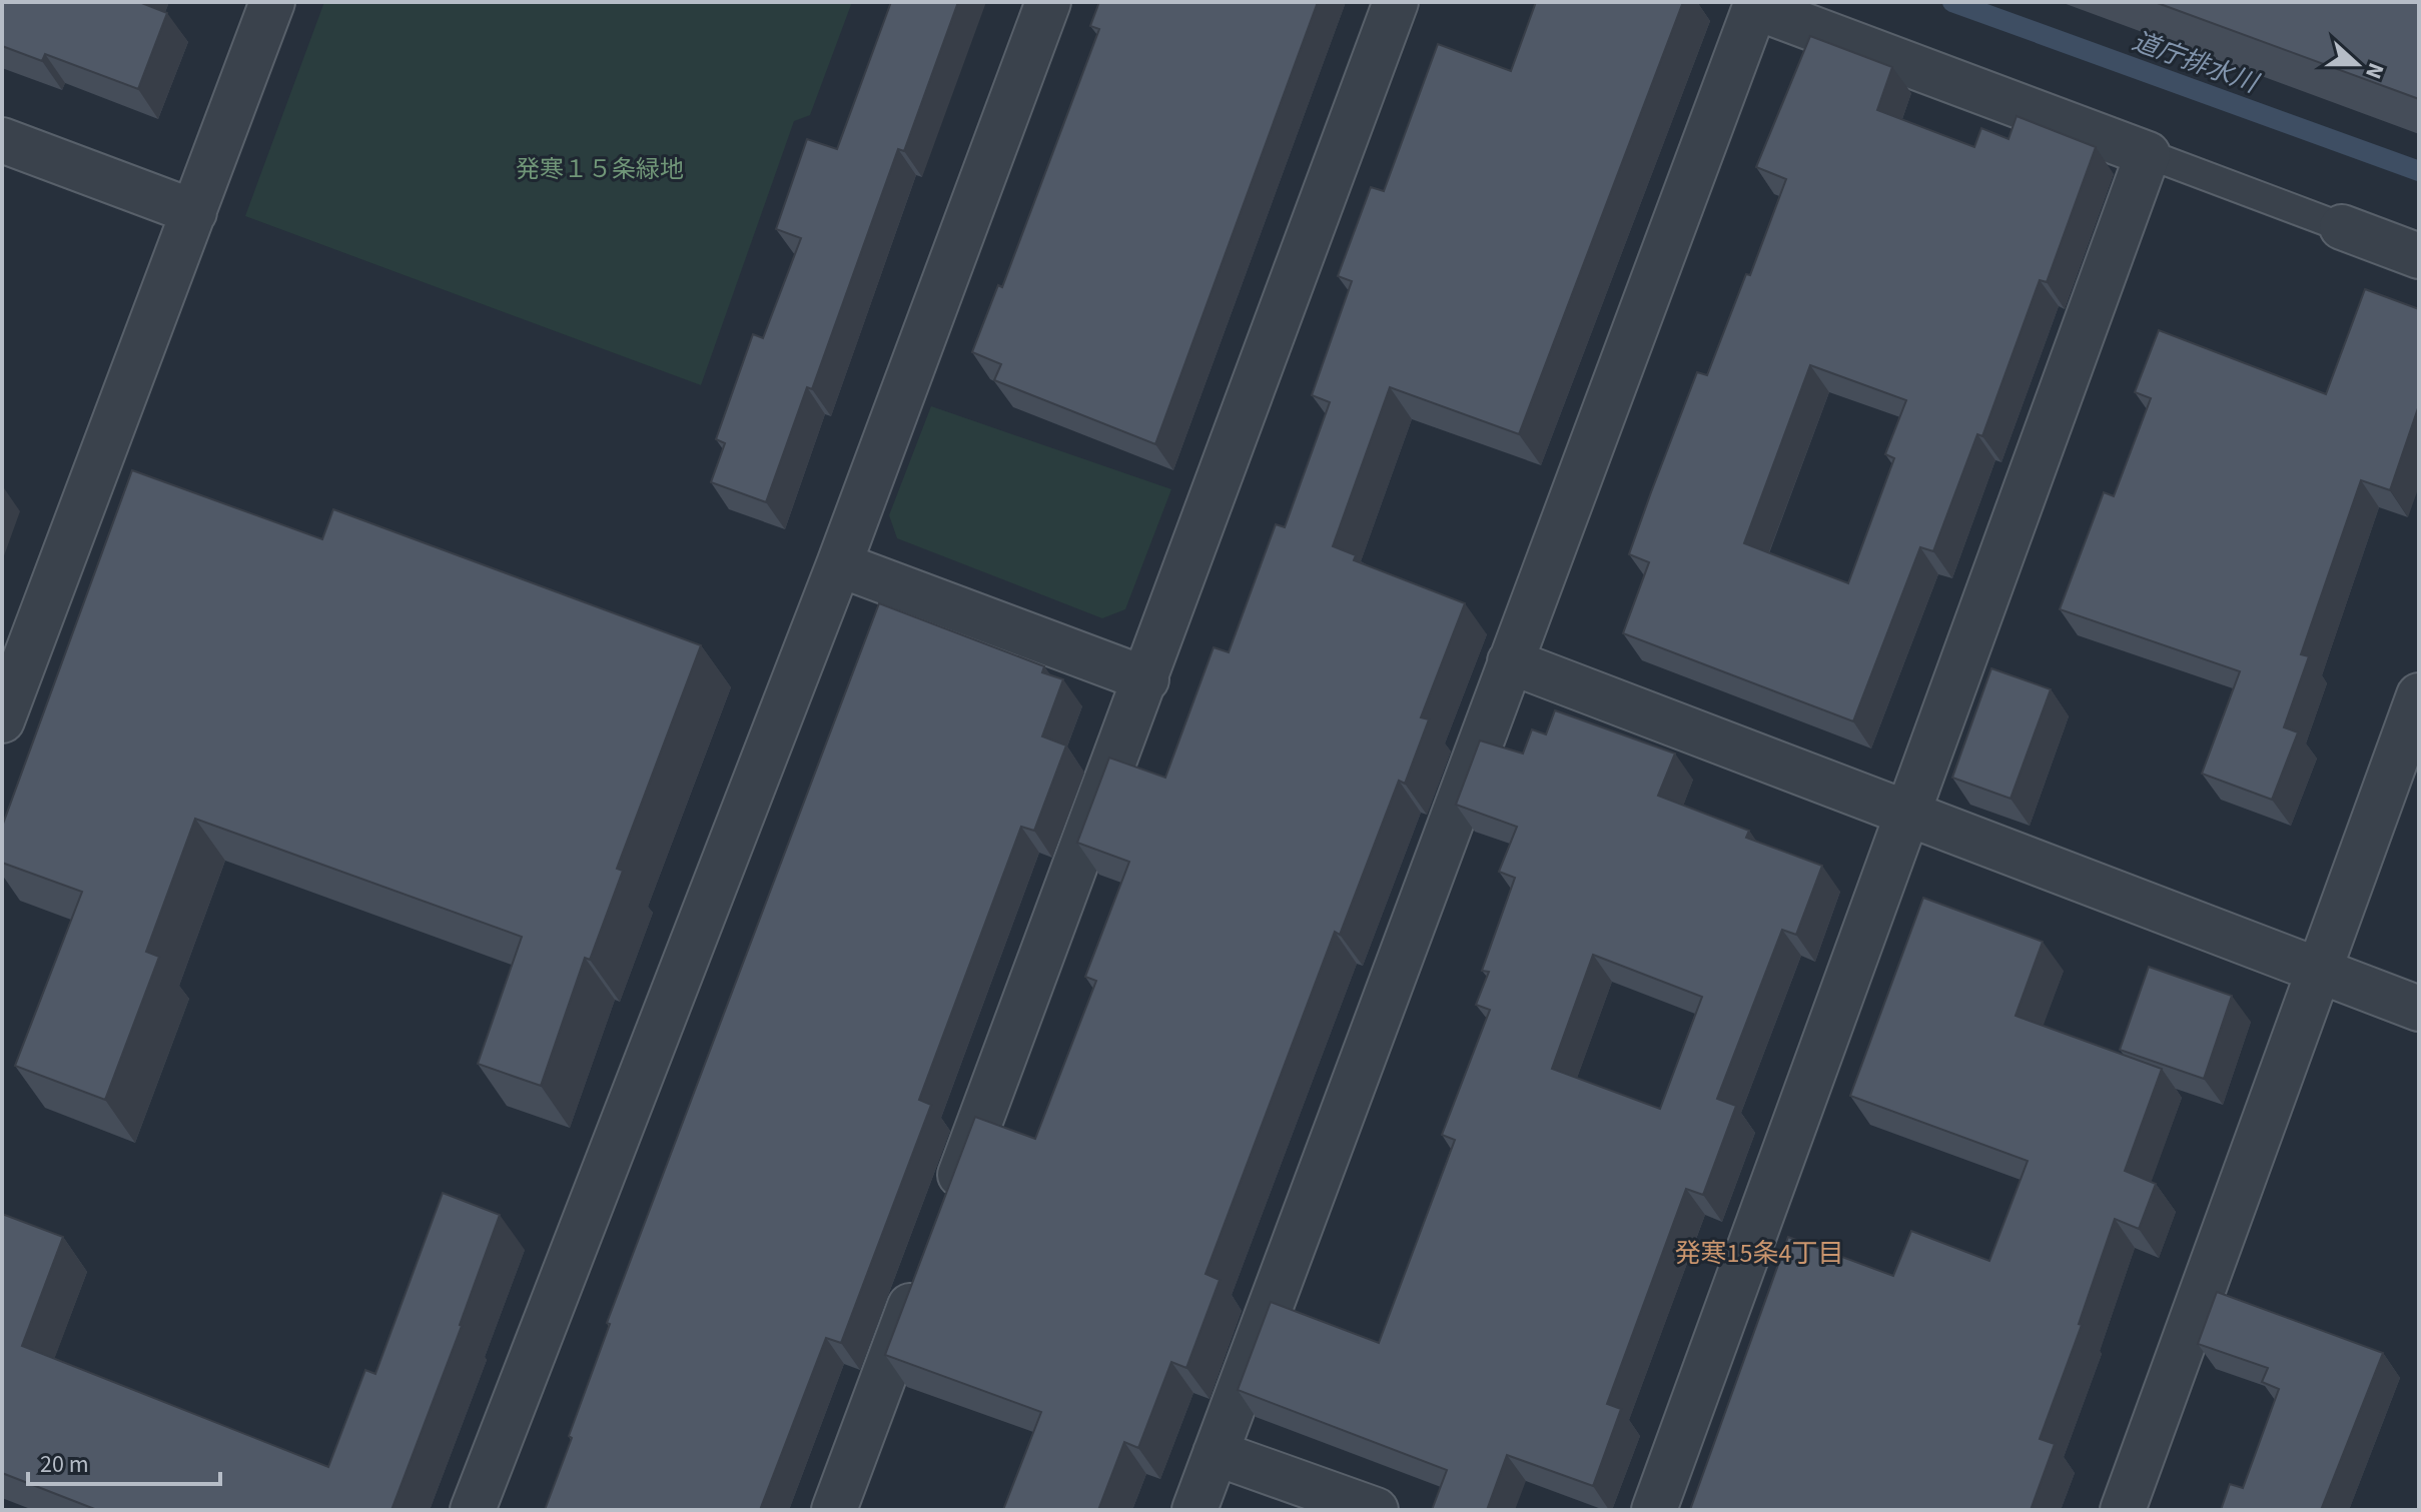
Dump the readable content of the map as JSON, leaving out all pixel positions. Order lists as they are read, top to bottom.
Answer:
{
  "districts": ["発寒15条4丁目"],
  "water": ["道庁排水川"],
  "parks": ["発寒１５条緑地"],
  "scale_bar": "20 m",
  "north": "right"
}
